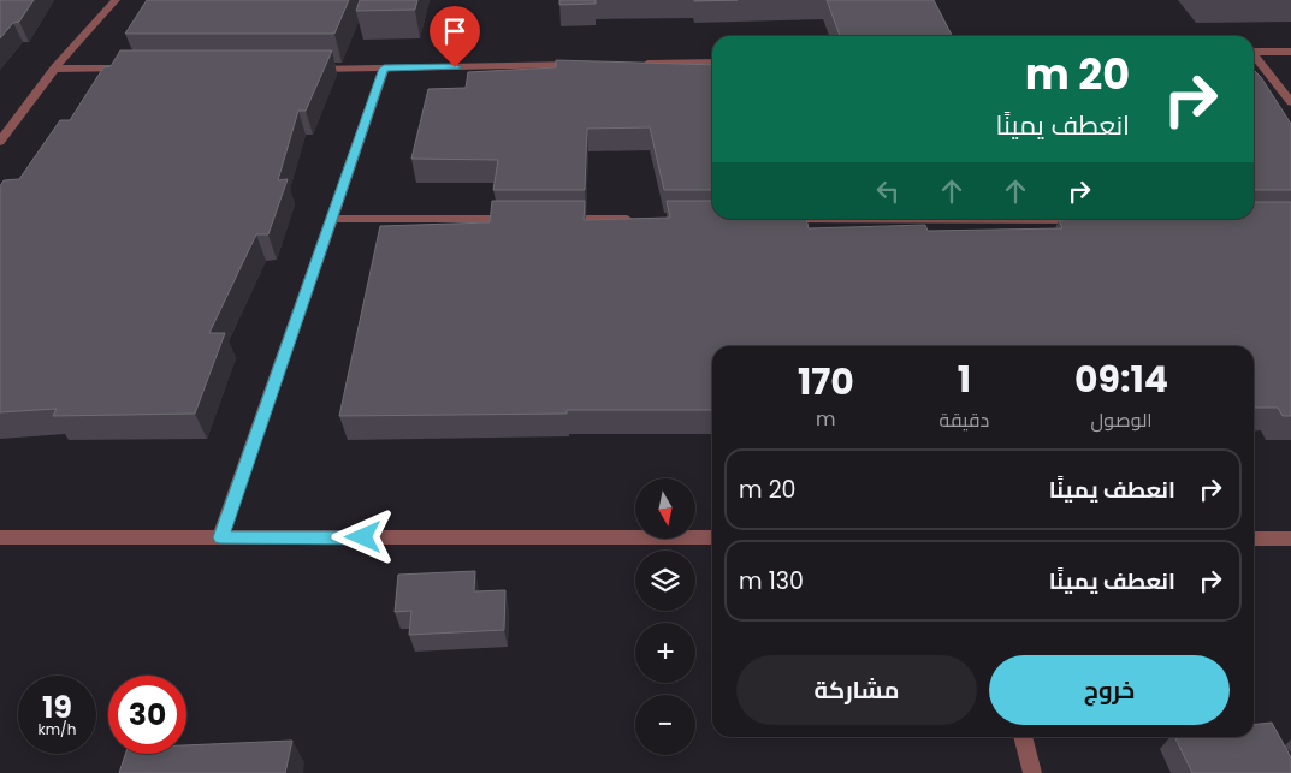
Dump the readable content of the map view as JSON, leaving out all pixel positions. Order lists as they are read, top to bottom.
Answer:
{
  "north": "bottom",
  "page": {
    "turn": ["20 m", "انعطف يمينًا"],
    "eta": [
      "09:14",
      "الوصول",
      "1",
      "دقيقة",
      "170",
      "m"
    ],
    "list": [
      {
        "name": "انعطف يمينًا",
        "value": "20 m"
      },
      {
        "name": "انعطف يمينًا",
        "value": "130 m"
      }
    ],
    "map_buttons": ["+", "−"],
    "buttons": ["خروج", "مشاركة"],
    "speed": "19 km/h",
    "limit": "30"
  }
}
